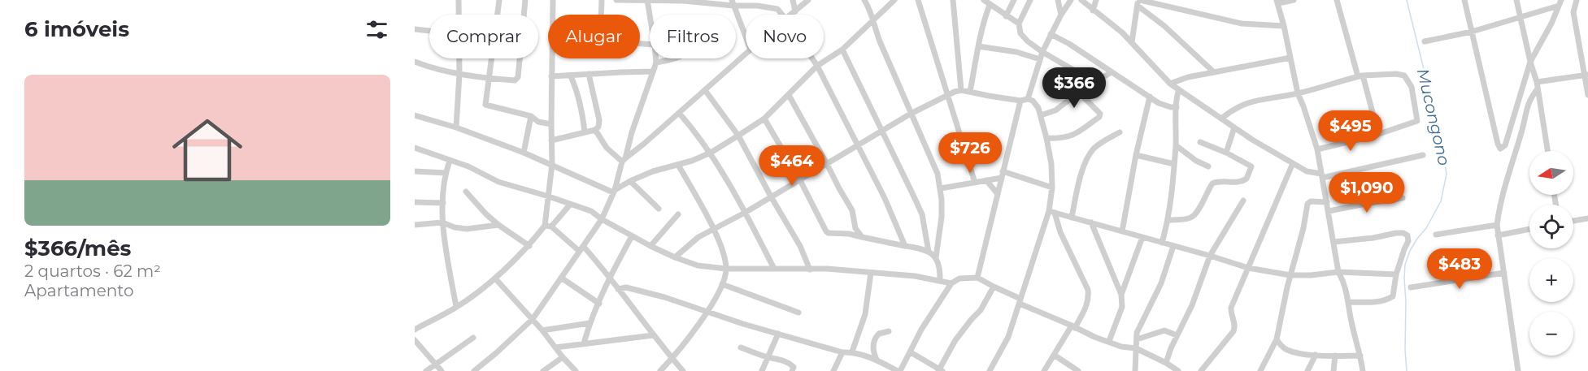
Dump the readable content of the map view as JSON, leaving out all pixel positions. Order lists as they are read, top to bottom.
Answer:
{
  "water": ["Mucongono"],
  "north": "left",
  "page": {
    "heading": "6 imóveis",
    "chip": [
      "Comprar",
      "Alugar",
      "Filtros",
      "Novo"
    ],
    "list": [
      {
        "name": "$366/mês",
        "note": "2 quartos · 62 m² · Apartamento"
      }
    ],
    "price": [
      "$366",
      "$495",
      "$726",
      "$464",
      "$1,090",
      "$483"
    ],
    "map_buttons": ["+", "−"]
  }
}
